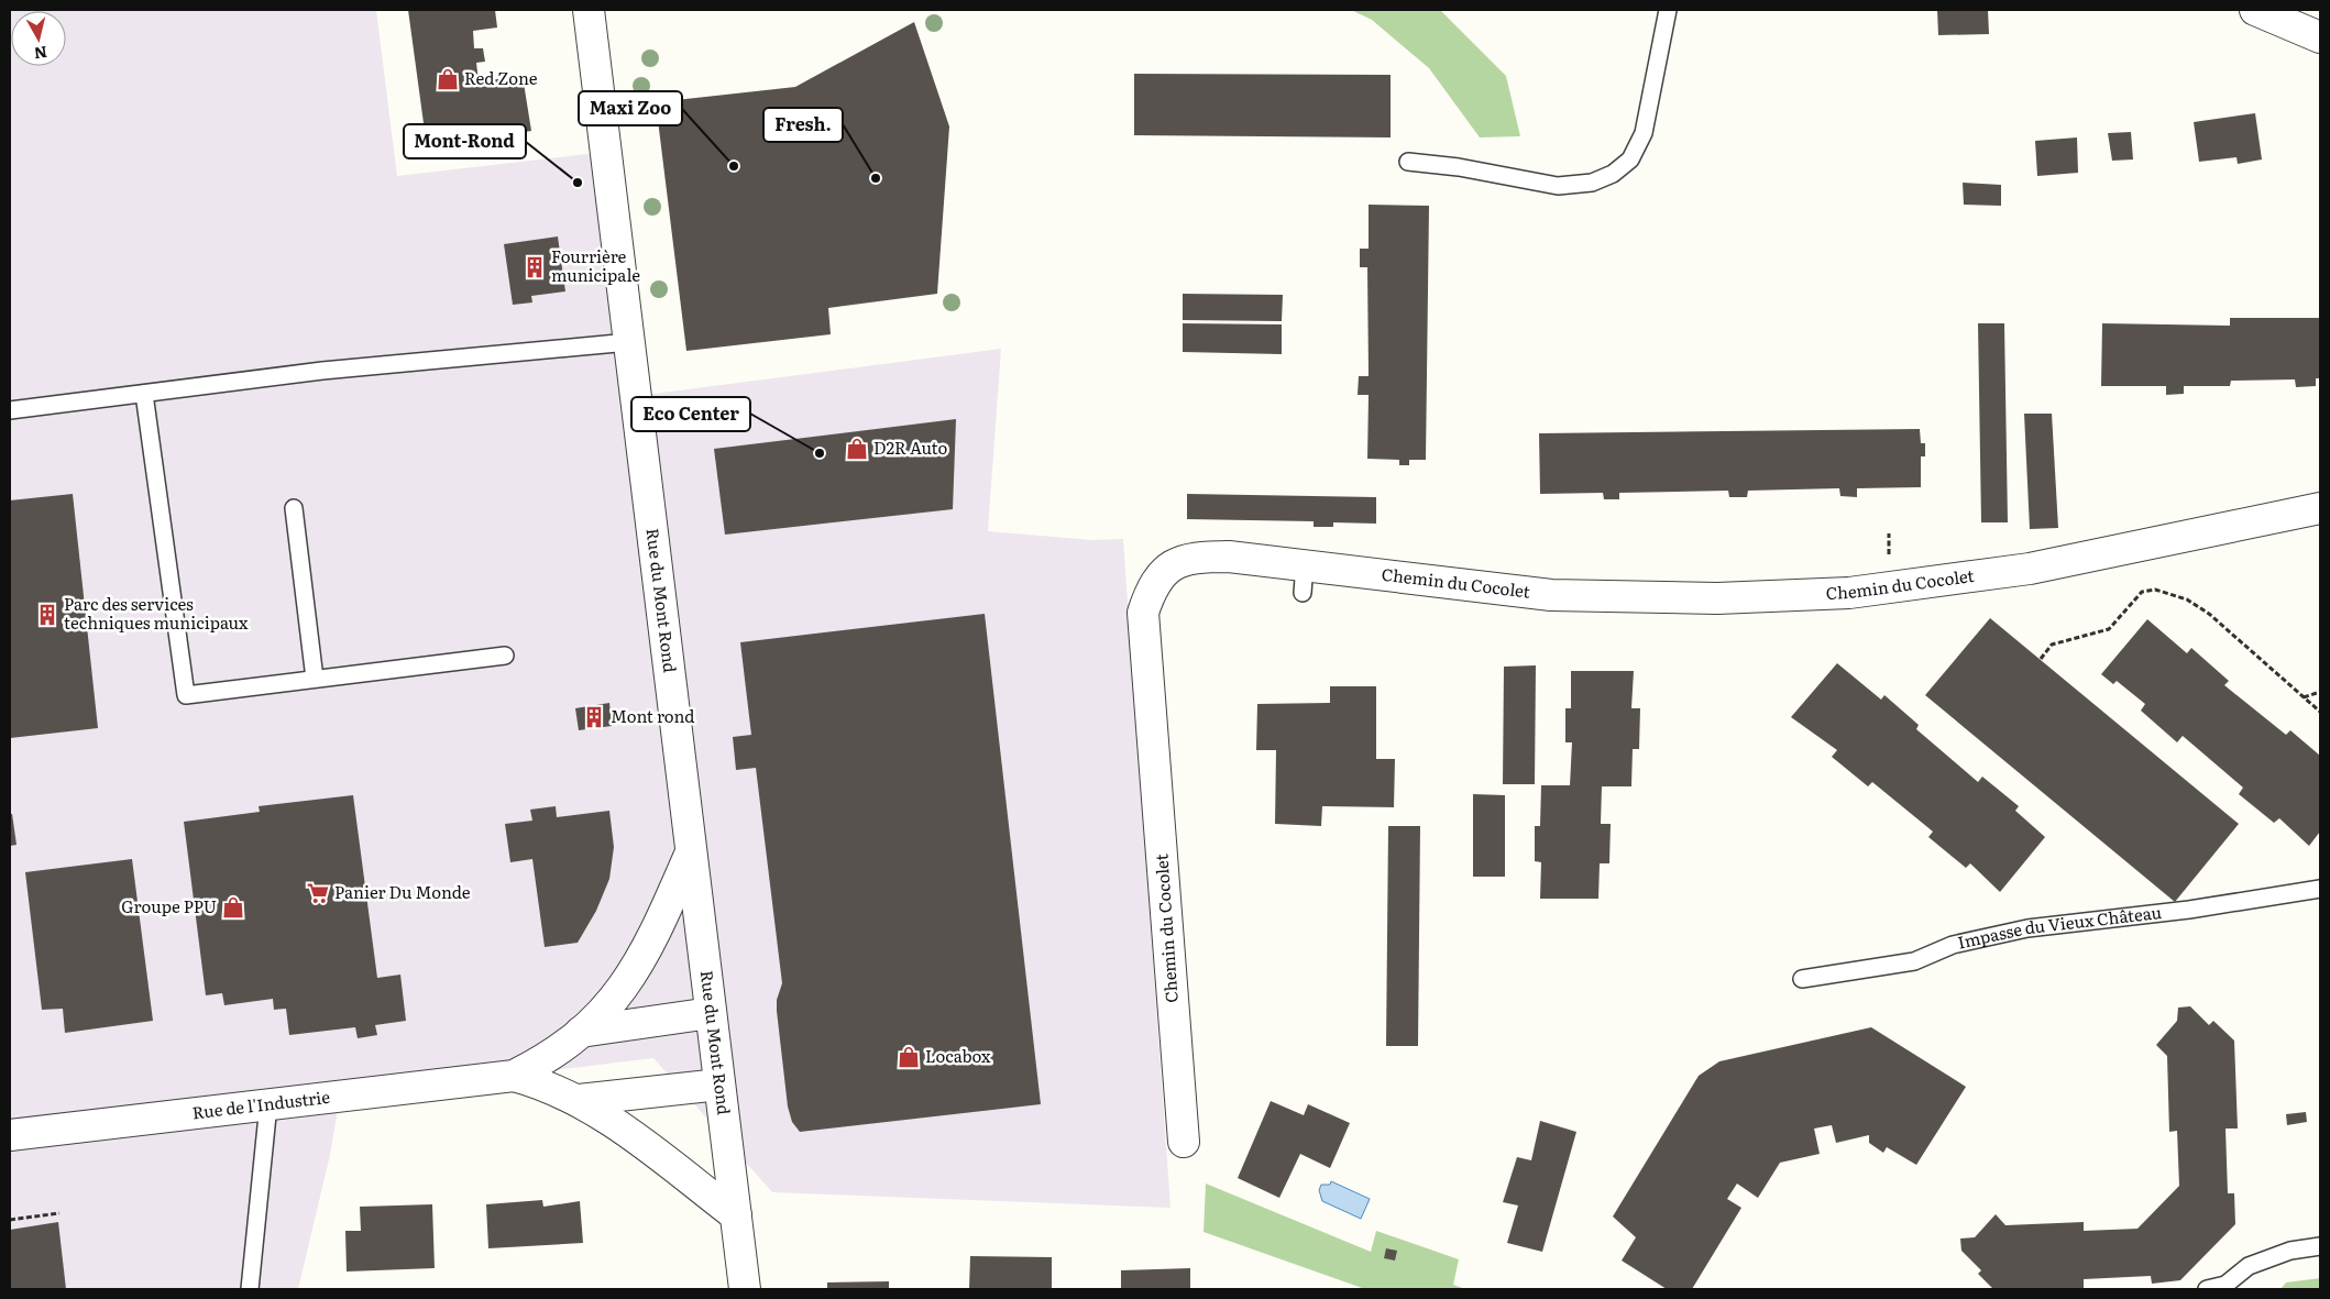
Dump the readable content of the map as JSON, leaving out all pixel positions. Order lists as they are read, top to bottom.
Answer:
{
  "streets": {
    "street": ["Chemin du Cocolet", "Rue du Mont Rond", "Rue de l'Industrie"],
    "lane": ["Impasse du Vieux Château"]
  },
  "crossings": [
    ["Rue du Mont Rond", "Rue de l'Industrie"]
  ],
  "places": {
    "shop": [
      "Red Zone",
      "D2R Auto",
      "Groupe PPU",
      "Locabox"
    ],
    "other": [
      "Maxi Zoo",
      "Fresh.",
      "Mont-Rond",
      "Eco Center"
    ],
    "building": ["Fourrière municipale", "Parc des services techniques municipaux", "Mont rond"],
    "supermarket": ["Panier Du Monde"]
  },
  "north": "bottom"
}
